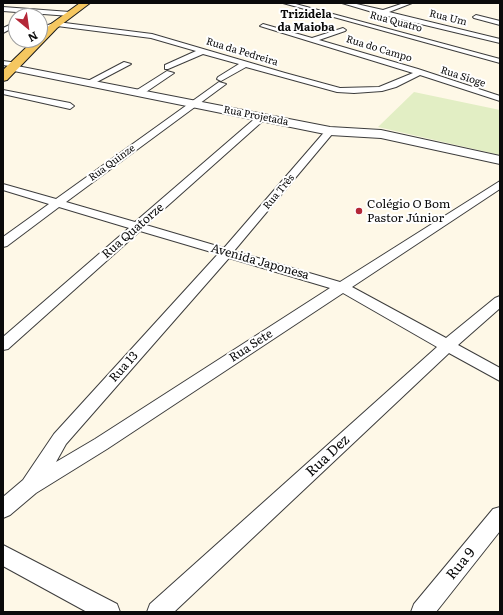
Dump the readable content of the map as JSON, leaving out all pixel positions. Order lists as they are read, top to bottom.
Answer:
{
  "streets": {
    "street": [
      "Rua Um",
      "Rua Quatro",
      "Rua do Campo",
      "Rua da Pedreira",
      "Rua Sioge",
      "Rua Projetada",
      "Rua Quinze",
      "Rua Três",
      "Rua Quatorze",
      "Avenida Japonesa",
      "Rua Sete",
      "Rua 13",
      "Rua Dez",
      "Rua 9"
    ]
  },
  "crossings": [
    ["Rua Um", "Rua do Campo"],
    ["Rua Quatro", "Rua do Campo"],
    ["Rua do Campo", "Rua da Pedreira"],
    ["Rua do Campo", "Rua Sioge"],
    ["Rua da Pedreira", "Rua Sioge"],
    ["Rua da Pedreira", "Rua Quinze"],
    ["Rua Projetada", "Rua Quinze"],
    ["Rua Projetada", "Rua Três"],
    ["Rua Projetada", "Rua Quatorze"],
    ["Rua Quinze", "Avenida Japonesa"],
    ["Rua Três", "Avenida Japonesa"],
    ["Rua Três", "Rua 13"],
    ["Rua Quatorze", "Avenida Japonesa"],
    ["Avenida Japonesa", "Rua Sete"],
    ["Avenida Japonesa", "Rua 13"],
    ["Avenida Japonesa", "Rua Dez"],
    ["Rua Sete", "Rua 13"]
  ],
  "districts": ["Trizidela da Maioba"],
  "places": ["Colégio O Bom Pastor Júnior"],
  "north": "bottom right"
}
